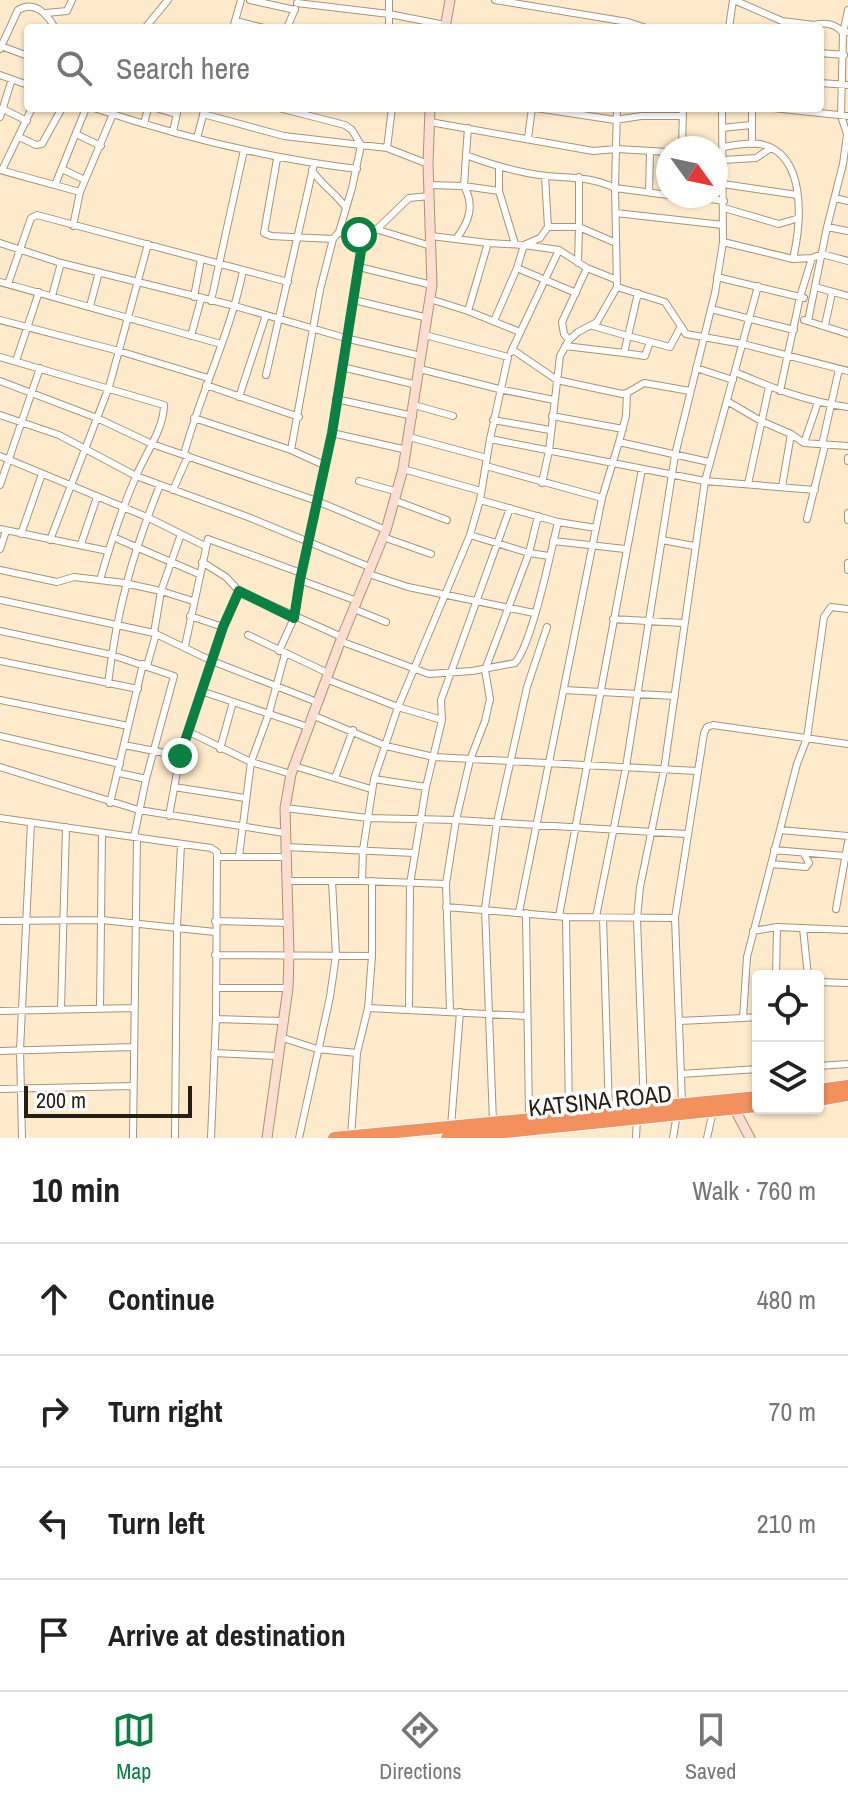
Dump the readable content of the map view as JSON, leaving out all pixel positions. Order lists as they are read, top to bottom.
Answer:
{
  "streets": {
    "highway": ["KATSINA ROAD"]
  },
  "scale_bar": "200 m",
  "north": "bottom right",
  "page": {
    "search": "Search here",
    "scale": "200 m",
    "heading": ["10 min", "Walk · 760 m"],
    "list": [
      ["Continue", "480 m"],
      ["Turn right", "70 m"],
      ["Turn left", "210 m"],
      "Arrive at destination"
    ],
    "nav": ["Map", "Directions", "Saved"]
  }
}
